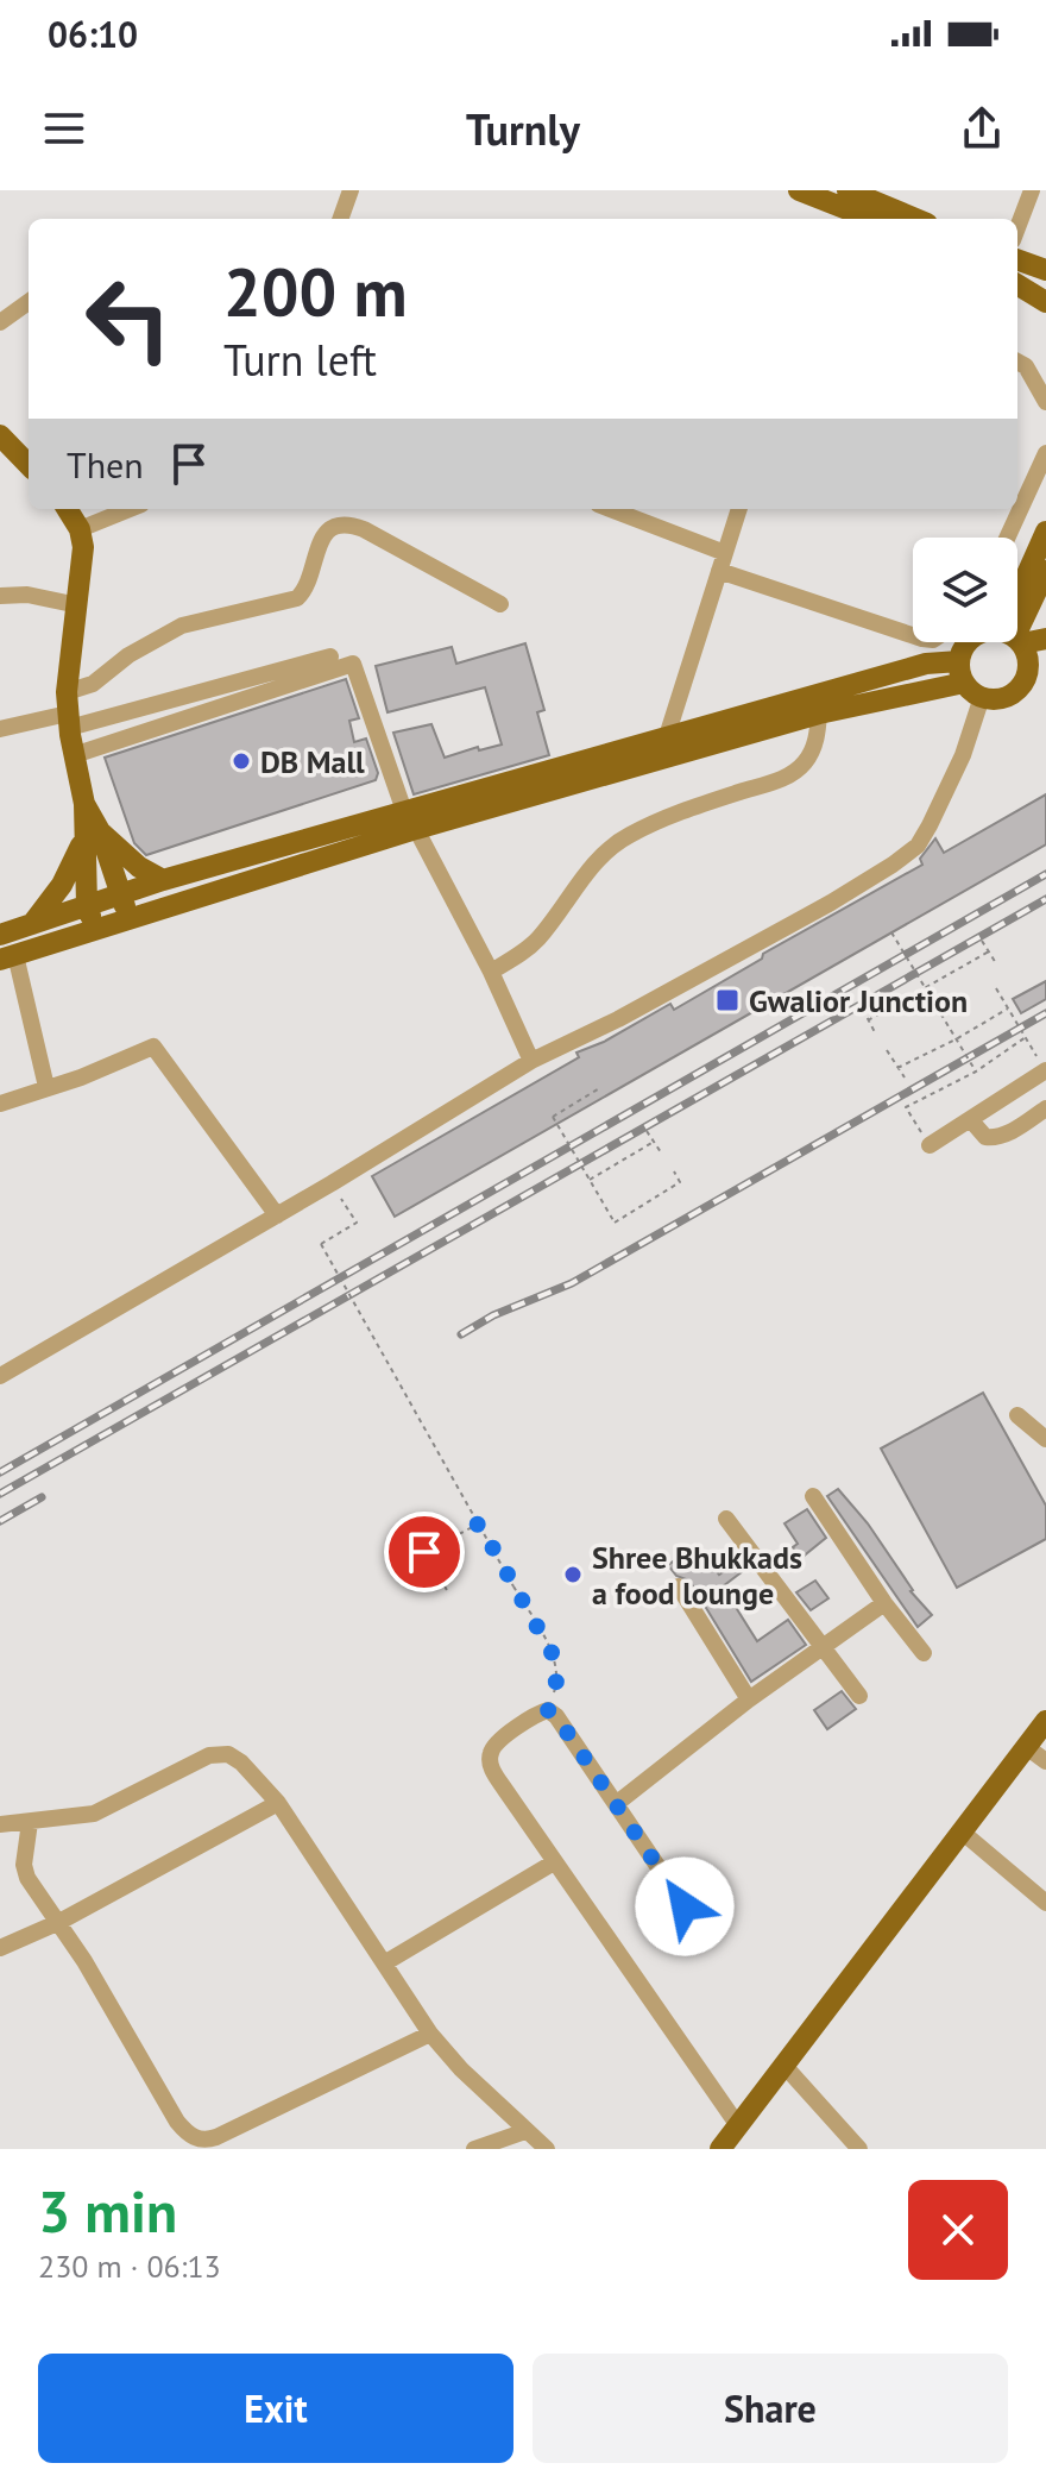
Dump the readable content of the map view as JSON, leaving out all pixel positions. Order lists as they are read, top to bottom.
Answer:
{
  "places": {
    "other": ["DB Mall", "Shree Bhukkads a food lounge"],
    "transit": ["Gwalior Junction"]
  },
  "page": {
    "status": "06:10",
    "header": "Turnly",
    "turn": ["200 m", "Turn left"],
    "then": "Then",
    "heading": ["3 min", "230 m · 06:13"],
    "buttons": ["Exit", "Share"]
  }
}
